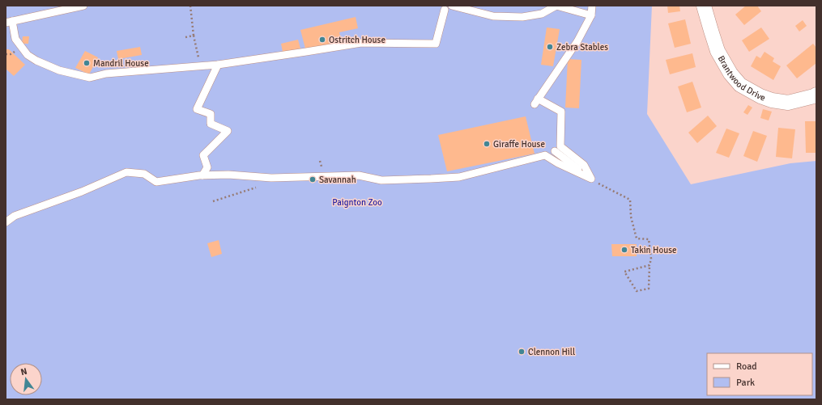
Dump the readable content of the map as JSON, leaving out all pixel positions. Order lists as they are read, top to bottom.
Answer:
{
  "streets": {
    "street": ["Brantwood Drive"]
  },
  "parks": ["Paignton Zoo"],
  "places": [
    "Ostritch House",
    "Zebra Stables",
    "Mandril House",
    "Giraffe House",
    "Savannah",
    "Takin House",
    "Clennon Hill"
  ],
  "legend": ["Road", "Park"],
  "north": "top"
}
